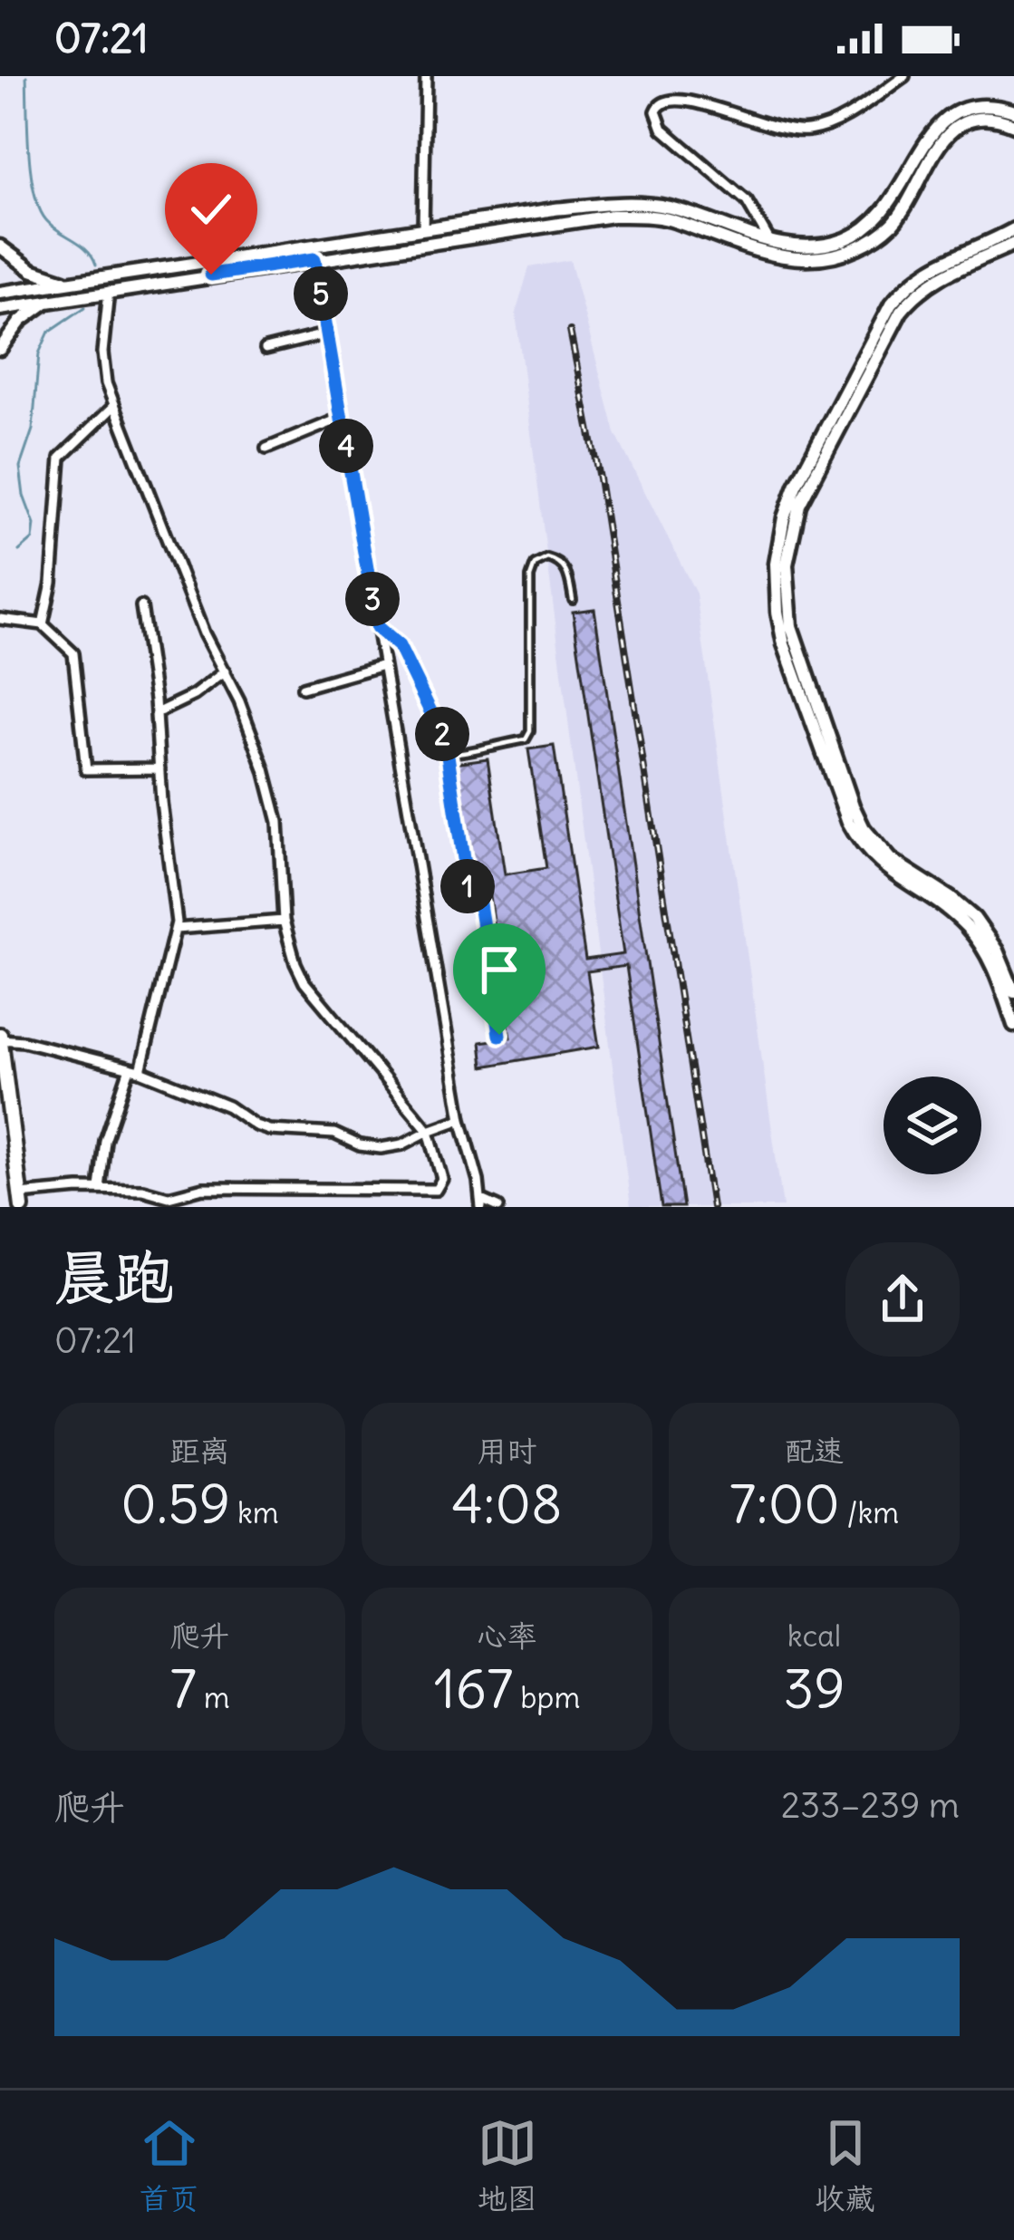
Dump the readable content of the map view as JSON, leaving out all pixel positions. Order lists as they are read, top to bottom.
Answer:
{
  "page": {
    "status": "07:21",
    "pins": [
      "5",
      "4",
      "3",
      "2",
      "1"
    ],
    "heading": ["晨跑", "07:21"],
    "stats": [
      ["距离", "0.59 km"],
      ["用时", "4:08"],
      ["配速", "7:00 /km"],
      ["爬升", "7 m"],
      ["心率", "167 bpm"],
      ["kcal", "39"]
    ],
    "chart": ["爬升", "233–239 m"],
    "tabs": ["首页", "地图", "收藏"]
  }
}
